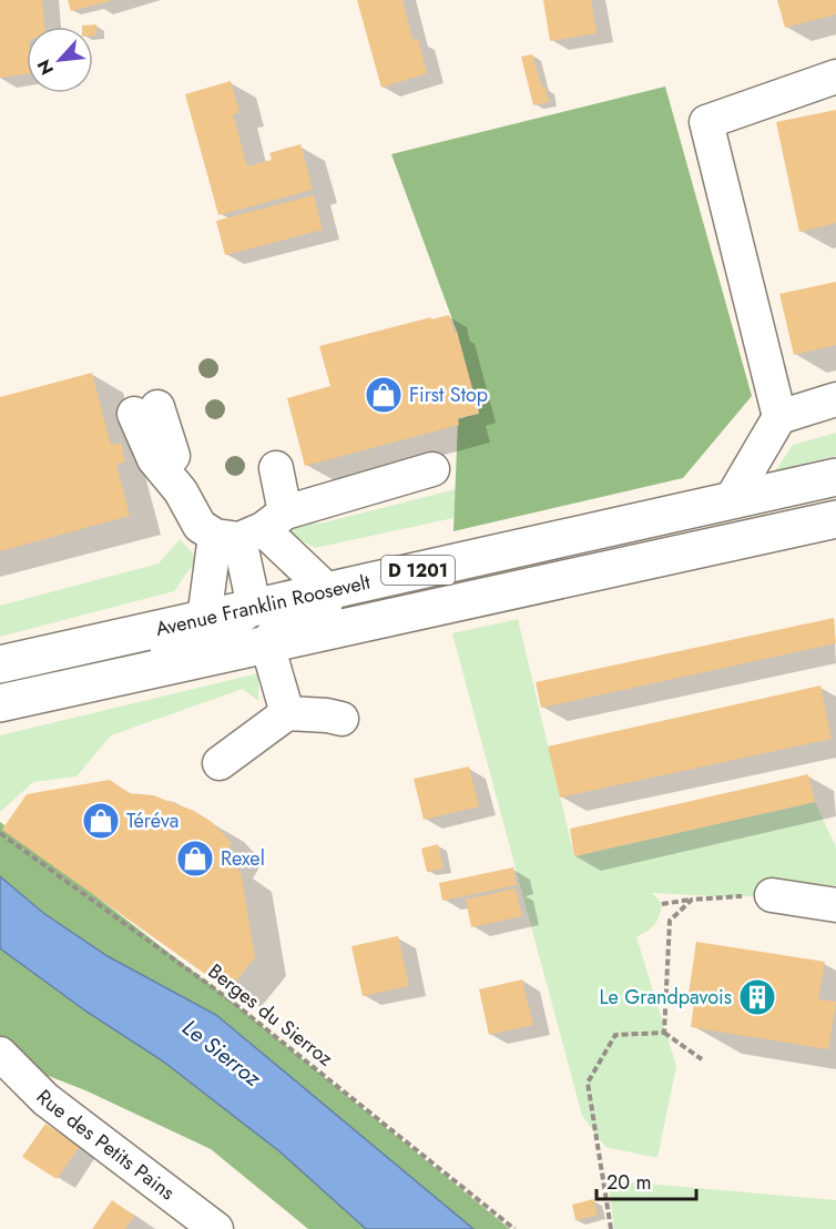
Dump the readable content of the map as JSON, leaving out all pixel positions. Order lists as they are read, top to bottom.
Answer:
{
  "streets": {
    "main road": ["D 1201", "Avenue Franklin Roosevelt"],
    "street": ["Rue des Petits Pains"],
    "path": ["Berges du Sierroz"]
  },
  "water": ["Le Sierroz"],
  "places": {
    "shop": ["First Stop", "Téréva", "Rexel"],
    "building": ["Le Grandpavois"]
  },
  "scale_bar": "20 m",
  "north": "bottom left"
}
